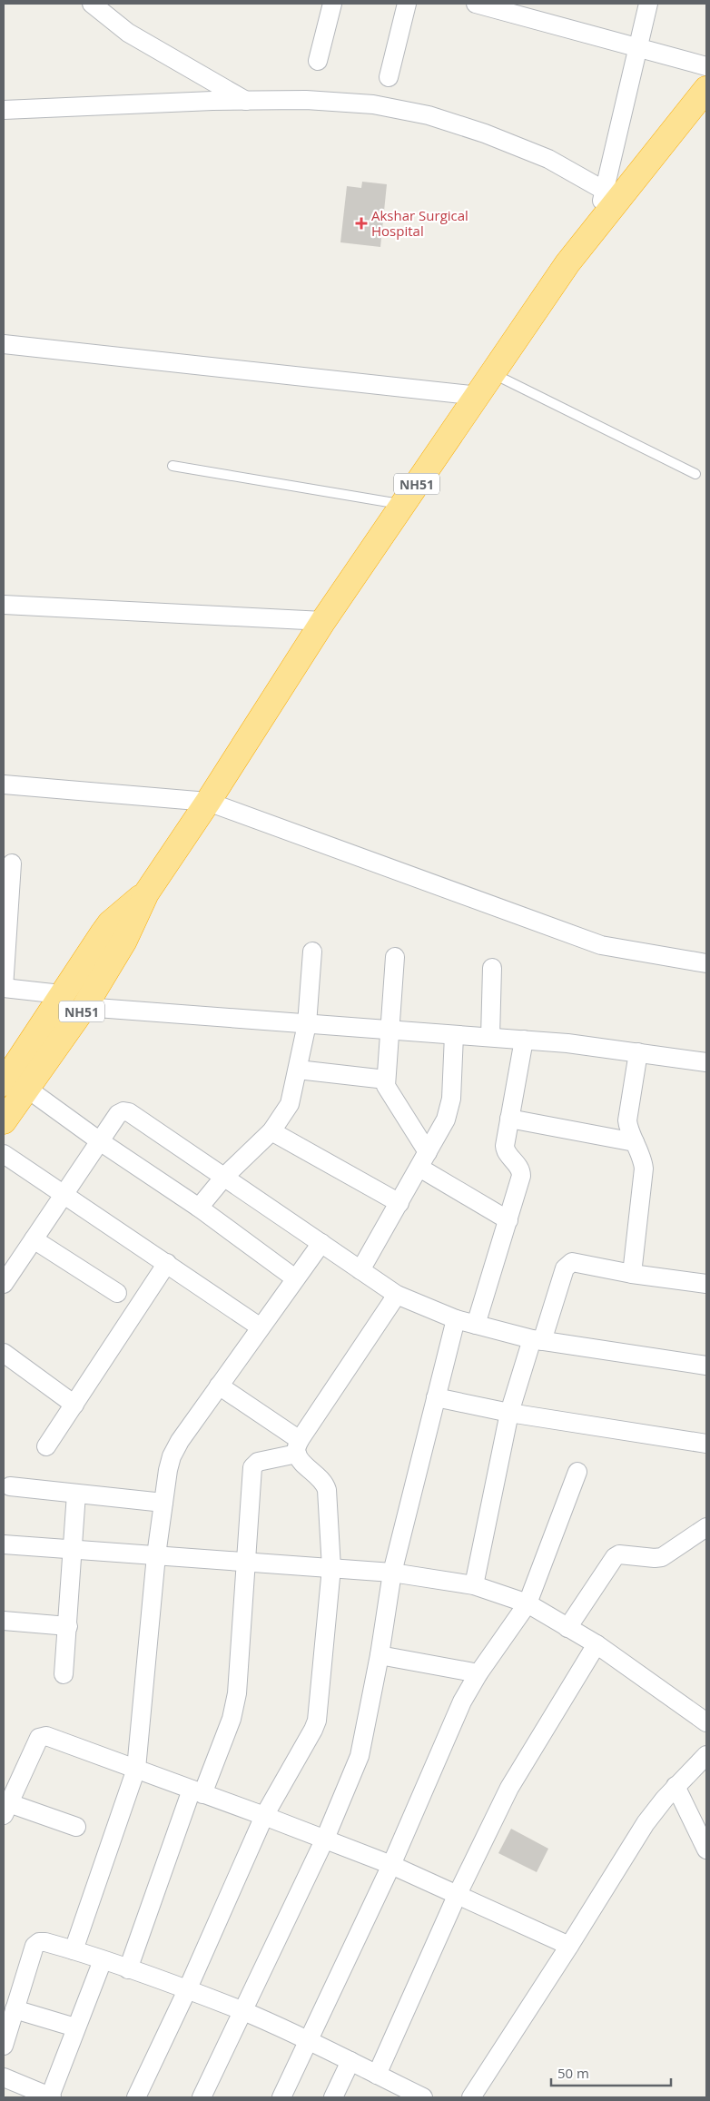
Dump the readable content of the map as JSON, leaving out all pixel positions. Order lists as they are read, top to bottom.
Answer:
{
  "streets": {
    "highway": ["NH51"]
  },
  "places": {
    "health": ["Akshar Surgical Hospital"]
  },
  "scale_bar": "50 m"
}
